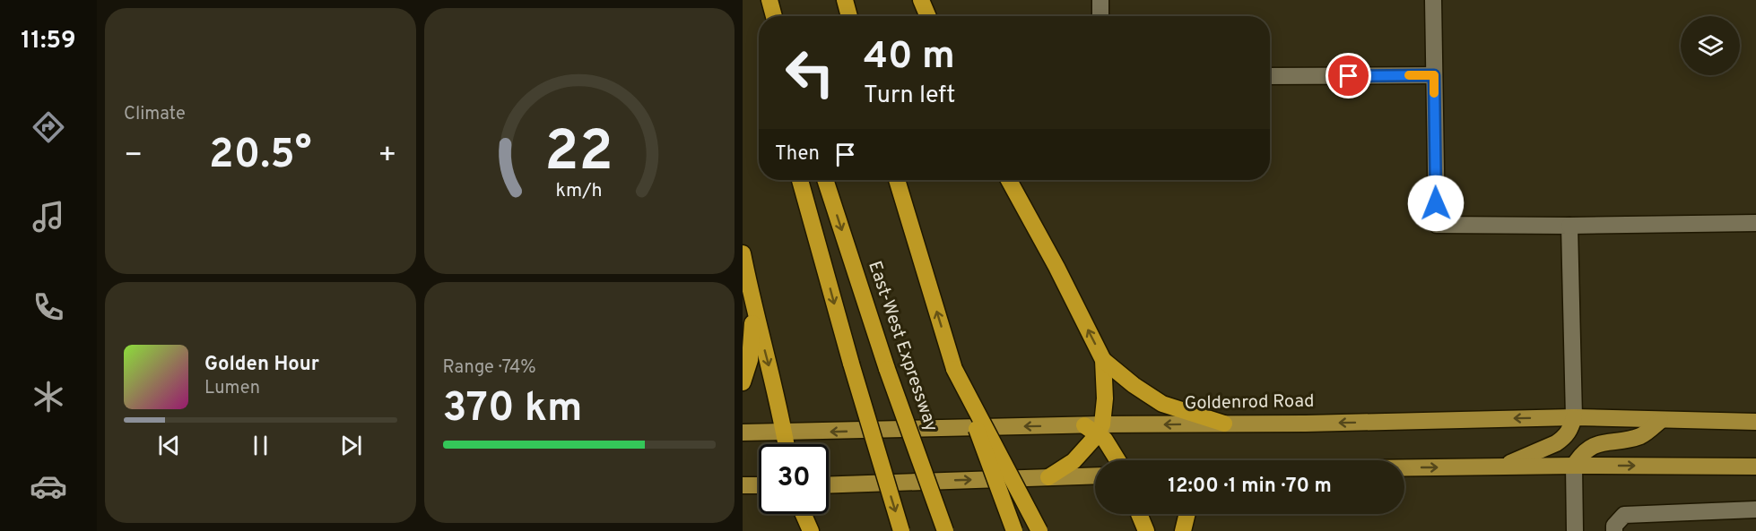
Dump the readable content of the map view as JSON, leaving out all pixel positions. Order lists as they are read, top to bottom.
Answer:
{
  "streets": {
    "highway": ["East-West Expressway"],
    "main road": ["Goldenrod Road"]
  },
  "page": {
    "tabs": "11:59",
    "tile": [
      "Climate",
      ["Range · 74%", "370 km"]
    ],
    "turn": ["40 m", "Turn left"],
    "then": "Then",
    "heat": ["−", "20.5°", "+"],
    "song": ["Golden Hour", "Lumen"],
    "limit": "30",
    "trip": "12:00 · 1 min · 70 m",
    "gauge": ["22", "km/h"]
  }
}
